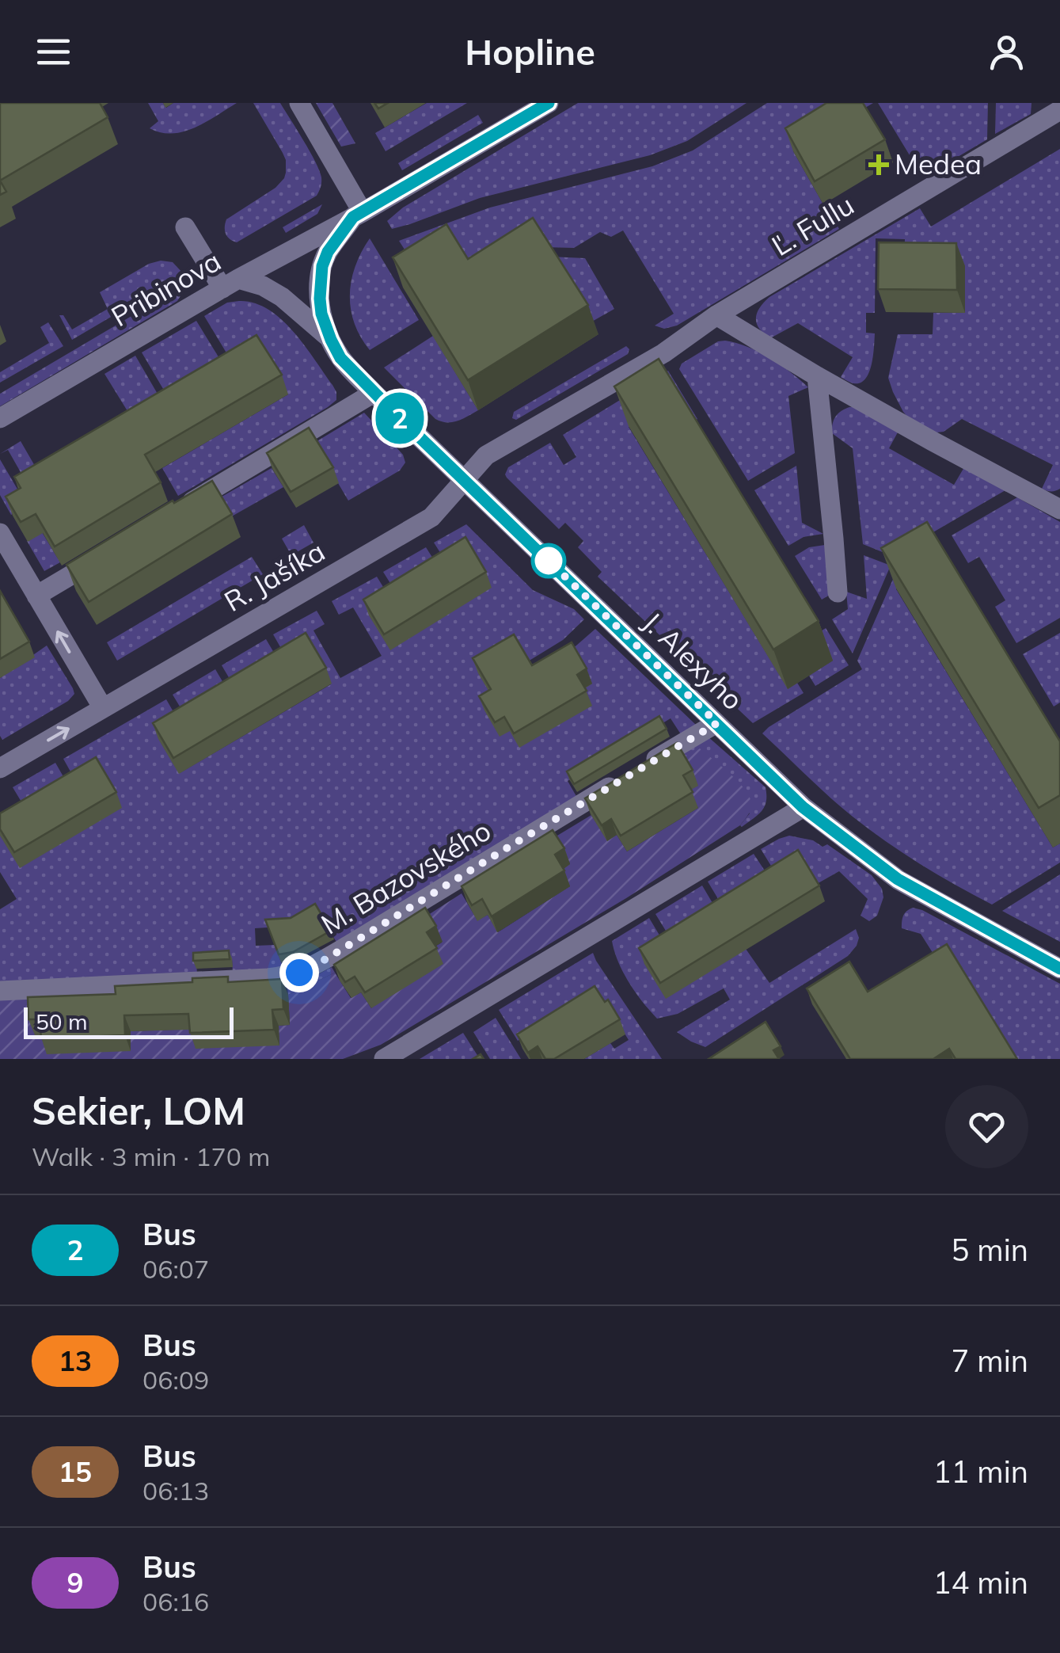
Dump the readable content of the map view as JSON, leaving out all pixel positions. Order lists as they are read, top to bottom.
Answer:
{
  "streets": {
    "street": [
      "Ľ. Fullu",
      "Pribinova",
      "R. Jašíka",
      "J. Alexyho",
      "M. Bazovského"
    ]
  },
  "crossings": [
    ["Ľ. Fullu", "R. Jašíka"],
    ["Ľ. Fullu", "J. Alexyho"],
    ["Pribinova", "J. Alexyho"],
    ["R. Jašíka", "J. Alexyho"],
    ["J. Alexyho", "M. Bazovského"]
  ],
  "places": {
    "health": ["Medea"]
  },
  "lines": ["bus line 2"],
  "scale_bar": "50 m",
  "page": {
    "header": "Hopline",
    "on_map": "2",
    "scale": "50 m",
    "heading": ["Sekier, LOM", "Walk · 3 min · 170 m"],
    "list": [
      {
        "mark": "2",
        "name": "Bus",
        "note": "06:07",
        "value": "5 min"
      },
      {
        "mark": "13",
        "name": "Bus",
        "note": "06:09",
        "value": "7 min"
      },
      {
        "mark": "15",
        "name": "Bus",
        "note": "06:13",
        "value": "11 min"
      },
      {
        "mark": "9",
        "name": "Bus",
        "note": "06:16",
        "value": "14 min"
      }
    ]
  }
}
